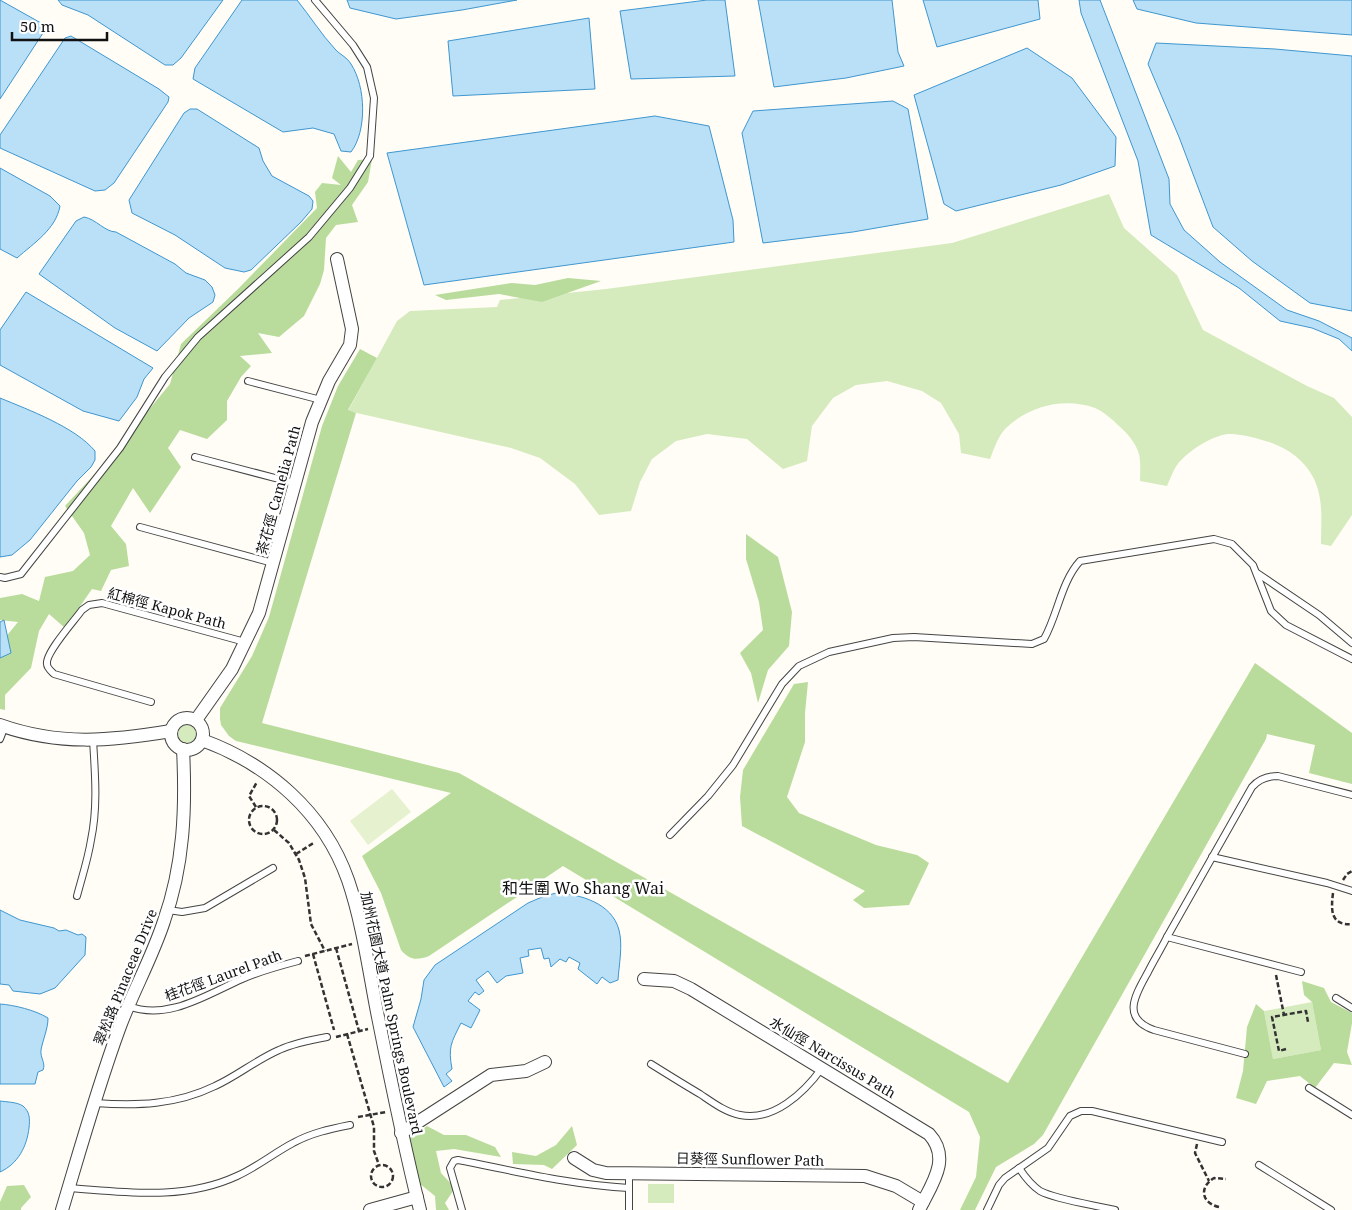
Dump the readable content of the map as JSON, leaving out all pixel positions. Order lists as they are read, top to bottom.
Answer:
{
  "streets": {
    "street": [
      "茶花徑 Camelia Path",
      "翠松路 Pinaceae Drive",
      "加州花園大道 Palm Springs Boulevard",
      "水仙徑 Narcissus Path",
      "日葵徑 Sunflower Path"
    ],
    "lane": ["紅棉徑 Kapok Path", "桂花徑 Laurel Path"]
  },
  "crossings": [
    ["茶花徑 Camelia Path", "紅棉徑 Kapok Path"],
    ["茶花徑 Camelia Path", "翠松路 Pinaceae Drive"],
    ["茶花徑 Camelia Path", "加州花園大道 Palm Springs Boulevard"],
    ["桂花徑 Laurel Path", "翠松路 Pinaceae Drive"],
    ["翠松路 Pinaceae Drive", "加州花園大道 Palm Springs Boulevard"],
    ["水仙徑 Narcissus Path", "日葵徑 Sunflower Path"]
  ],
  "districts": ["和生圍 Wo Shang Wai"],
  "scale_bar": "50 m"
}
